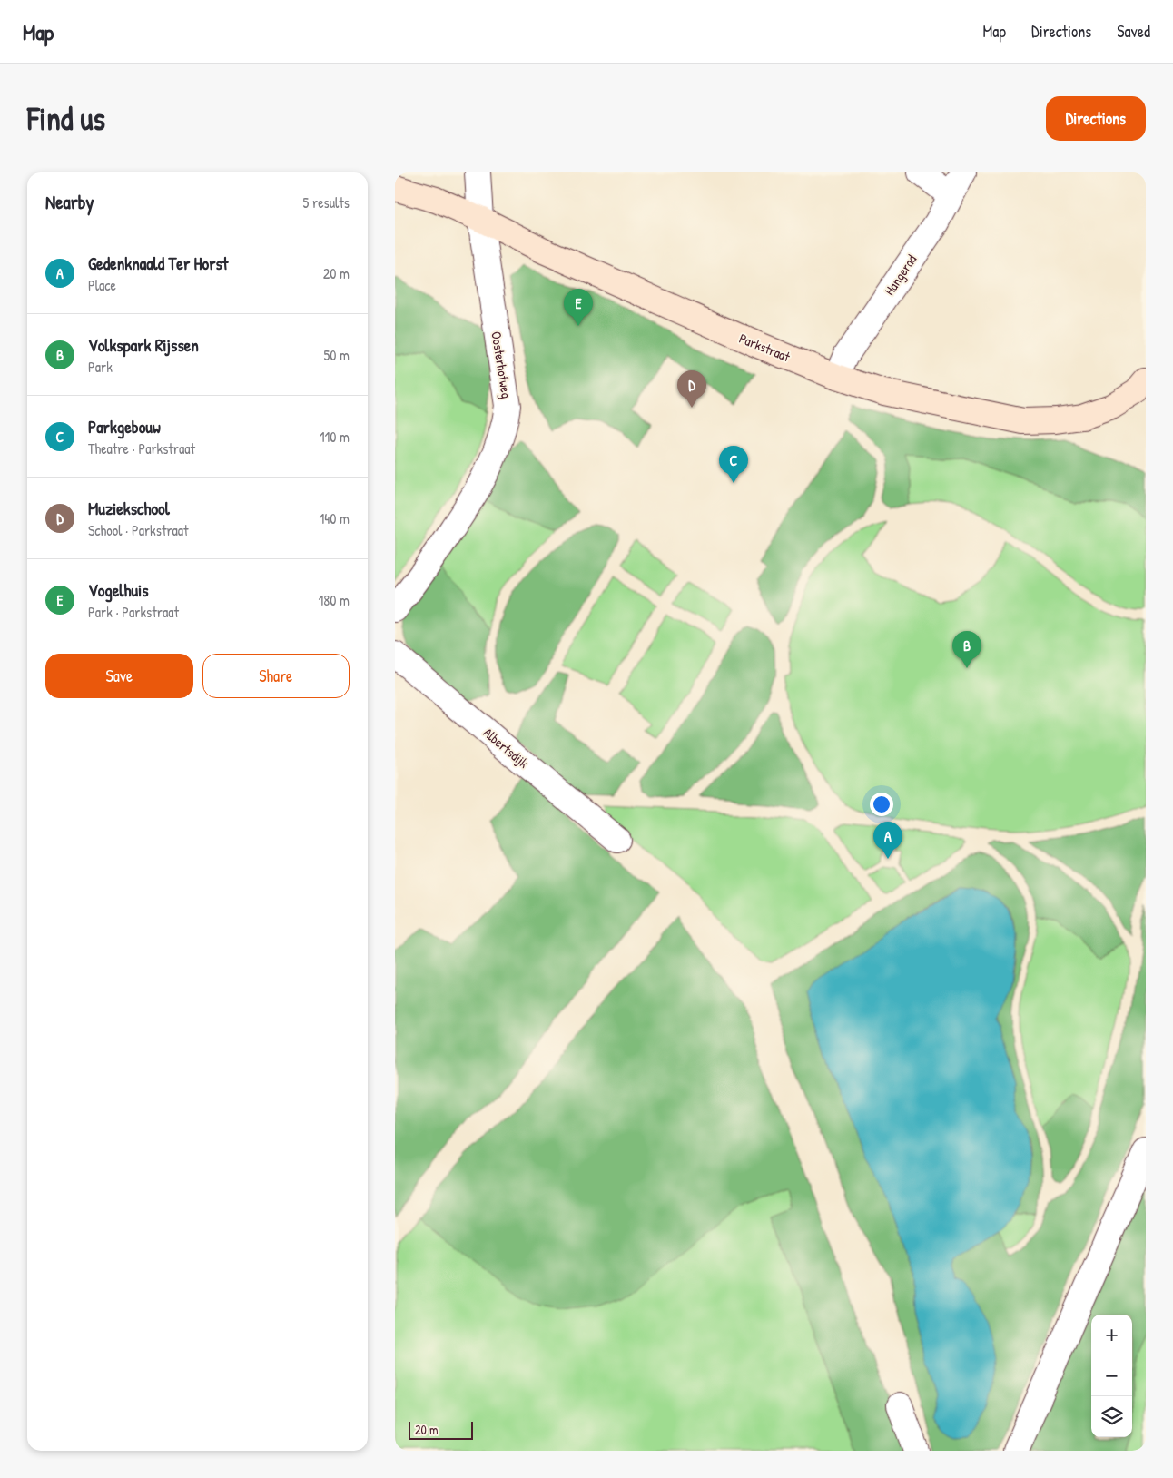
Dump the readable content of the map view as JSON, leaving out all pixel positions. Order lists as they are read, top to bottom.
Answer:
{
  "streets": {
    "main road": ["Parkstraat"],
    "street": ["Hangerad", "Oosterhofweg", "Albertsdijk"]
  },
  "crossings": [
    ["Hangerad", "Parkstraat"],
    ["Parkstraat", "Oosterhofweg"]
  ],
  "scale_bar": "20 m",
  "page": {
    "header": "Map",
    "nav": ["Map", "Directions", "Saved"],
    "buttons": [
      "Directions",
      ["Save", "Share"]
    ],
    "title": "Find us",
    "heading": ["Nearby", "5 results"],
    "list": [
      {
        "mark": "A",
        "name": "Gedenknaald Ter Horst",
        "note": "Place",
        "value": "20 m"
      },
      {
        "mark": "B",
        "name": "Volkspark Rijssen",
        "note": "Park",
        "value": "50 m"
      },
      {
        "mark": "C",
        "name": "Parkgebouw",
        "note": "Theatre · Parkstraat",
        "value": "110 m"
      },
      {
        "mark": "D",
        "name": "Muziekschool",
        "note": "School · Parkstraat",
        "value": "140 m"
      },
      {
        "mark": "E",
        "name": "Vogelhuis",
        "note": "Park · Parkstraat",
        "value": "180 m"
      }
    ],
    "pins": [
      "E",
      "D",
      "C",
      "B",
      "A"
    ],
    "map_buttons": ["+", "−"],
    "scale": "20 m"
  }
}
